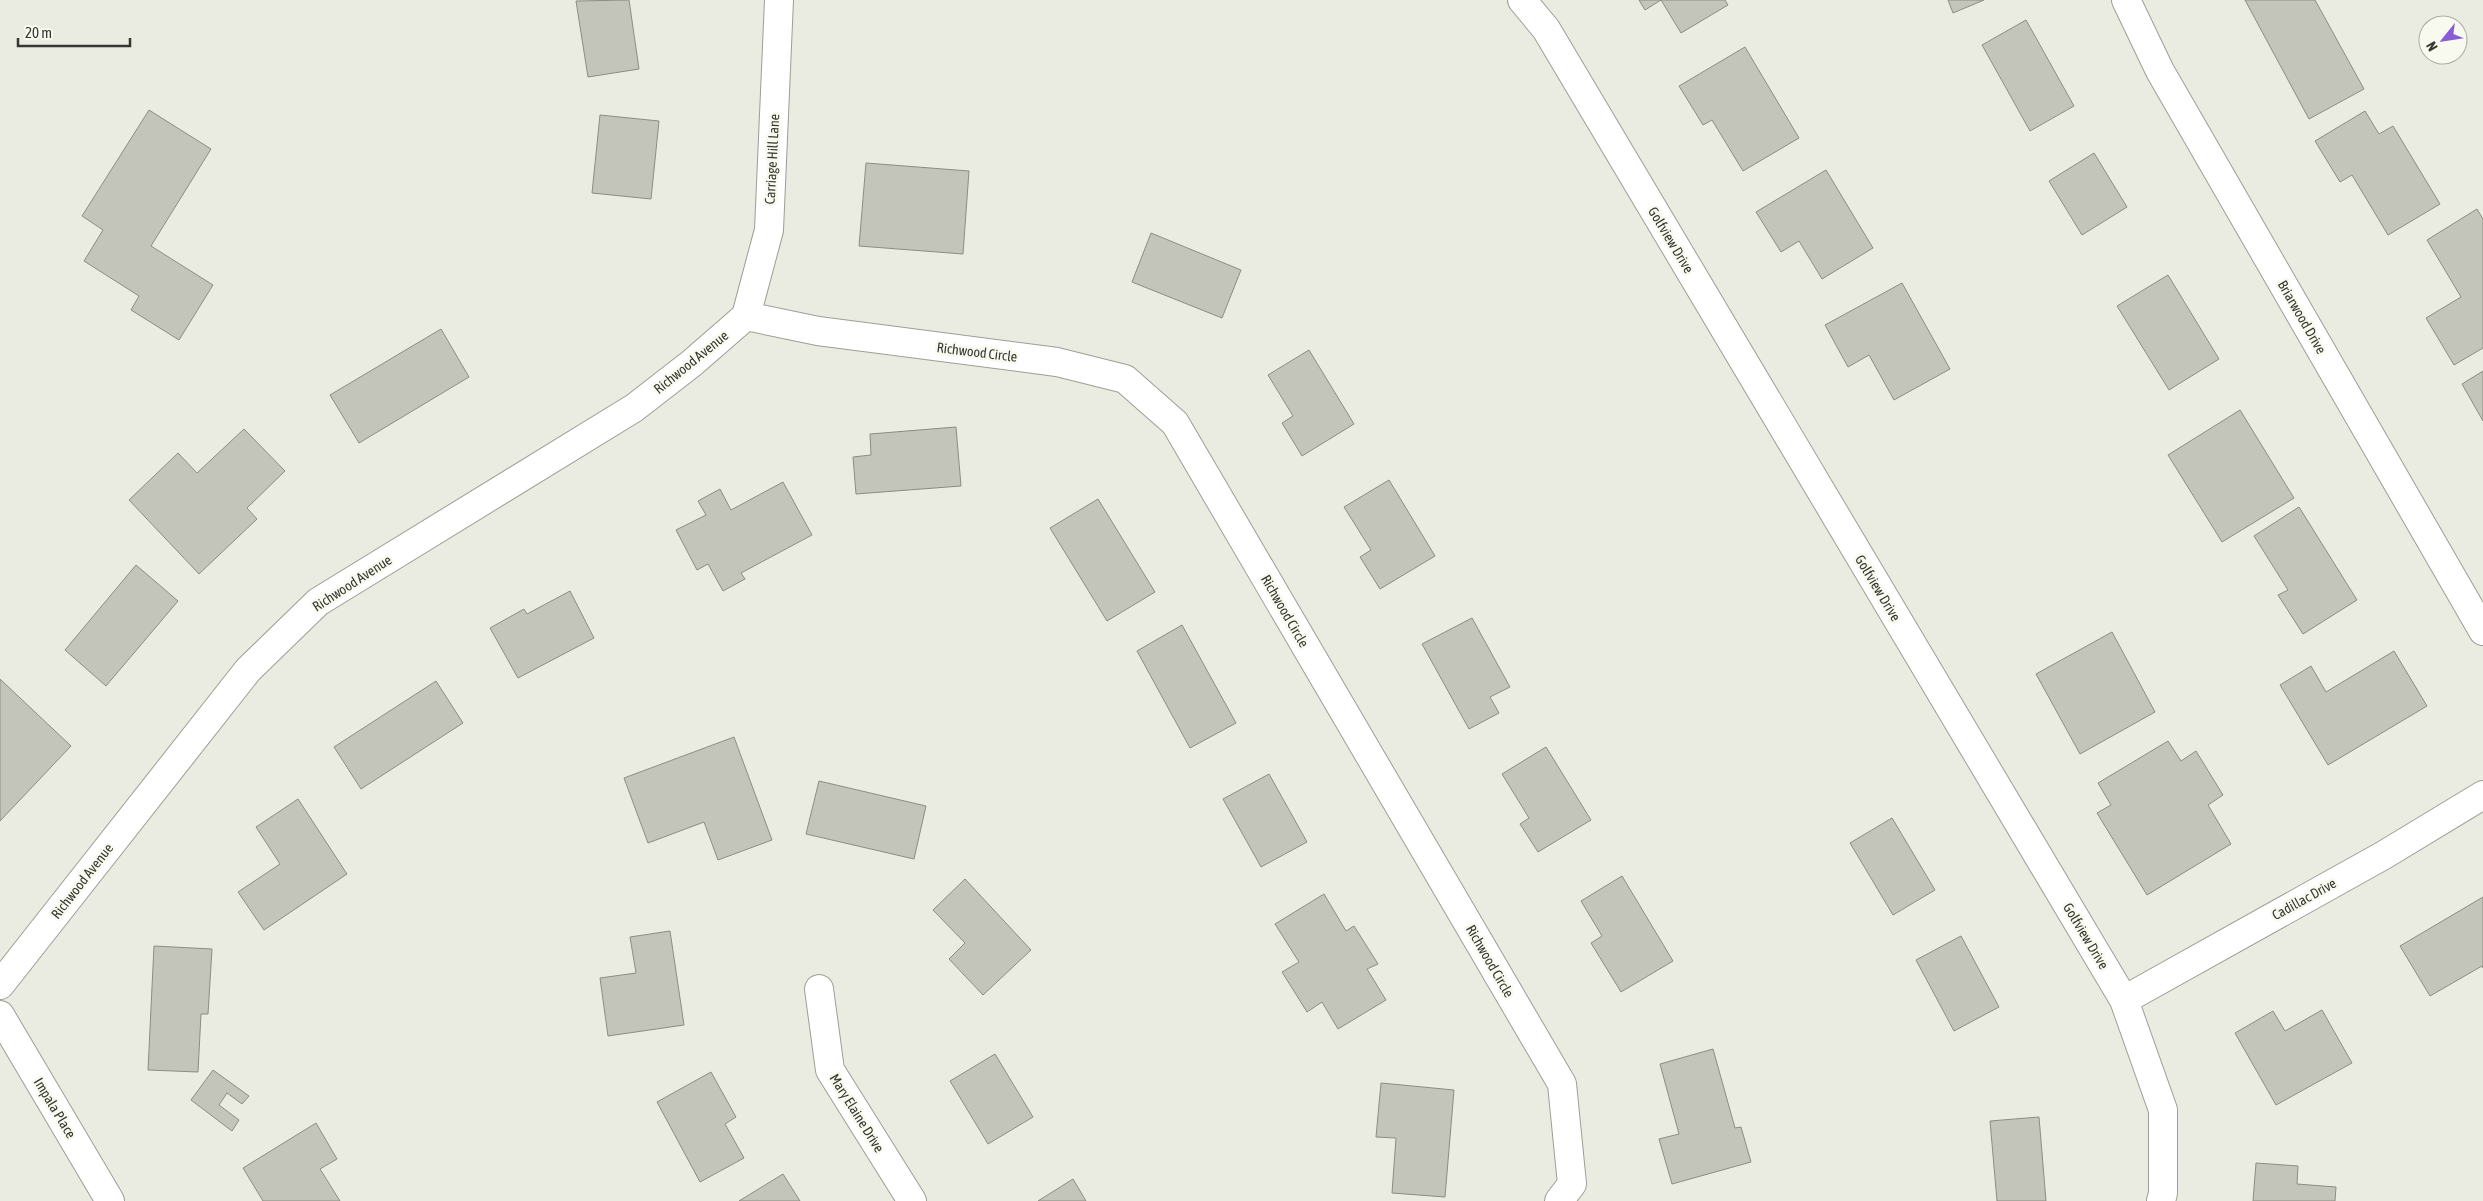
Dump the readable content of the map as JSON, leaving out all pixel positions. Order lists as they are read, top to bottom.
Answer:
{
  "streets": {
    "street": [
      "Carriage Hill Lane",
      "Golfview Drive",
      "Briarwood Drive",
      "Richwood Circle",
      "Richwood Avenue",
      "Cadillac Drive",
      "Impala Place",
      "Mary Elaine Drive"
    ]
  },
  "crossings": [
    ["Carriage Hill Lane", "Richwood Circle"],
    ["Carriage Hill Lane", "Richwood Avenue"],
    ["Golfview Drive", "Cadillac Drive"],
    ["Richwood Circle", "Richwood Avenue"]
  ],
  "scale_bar": "20 m",
  "north": "bottom left"
}
